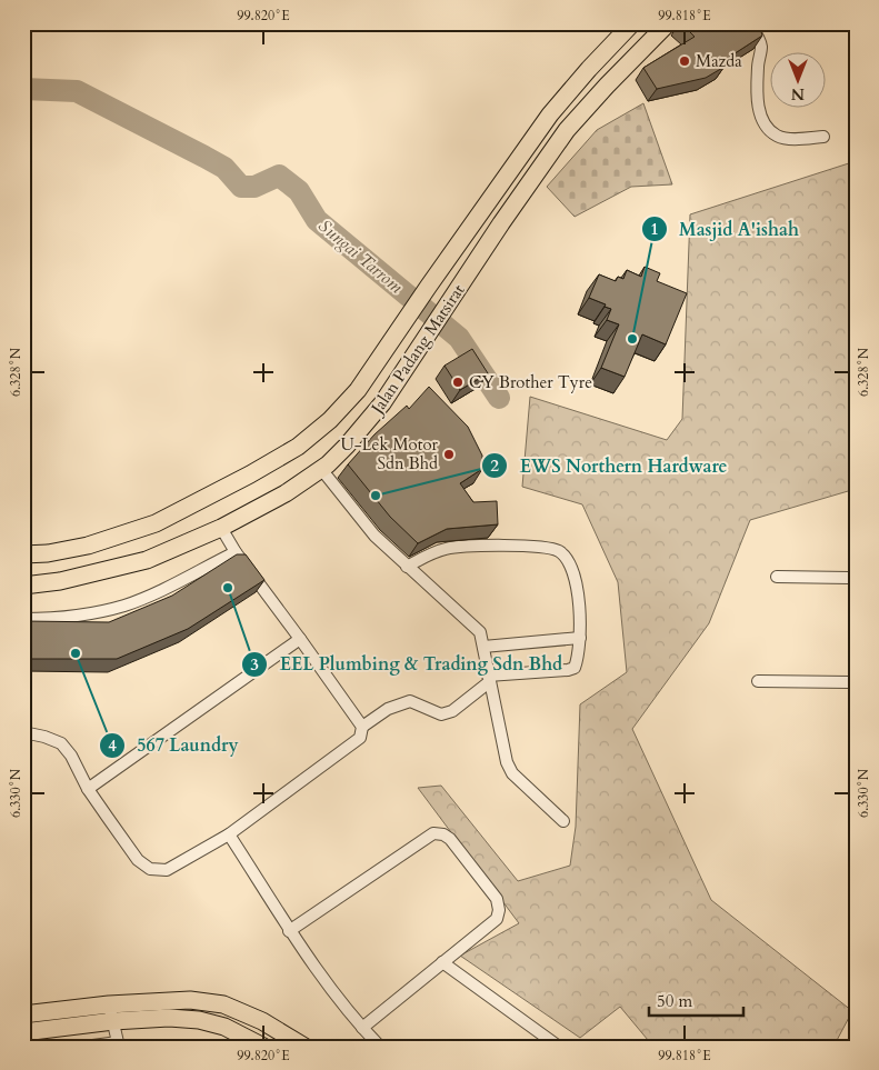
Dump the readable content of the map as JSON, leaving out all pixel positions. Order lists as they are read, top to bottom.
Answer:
{
  "streets": {
    "main road": ["Jalan Padang Matsirat"]
  },
  "water": ["Sungai Tarrom"],
  "places": [
    "Mazda",
    "Masjid A'ishah",
    "CY Brother Tyre",
    "U-Lek Motor Sdn Bhd",
    "EWS Northern Hardware",
    "EEL Plumbing & Trading Sdn Bhd",
    "567 Laundry"
  ],
  "scale_bar": "50 m",
  "north": "bottom",
  "coordinates": [
    "99.820°E",
    "99.818°E",
    "6.328°N",
    "6.330°N"
  ]
}
